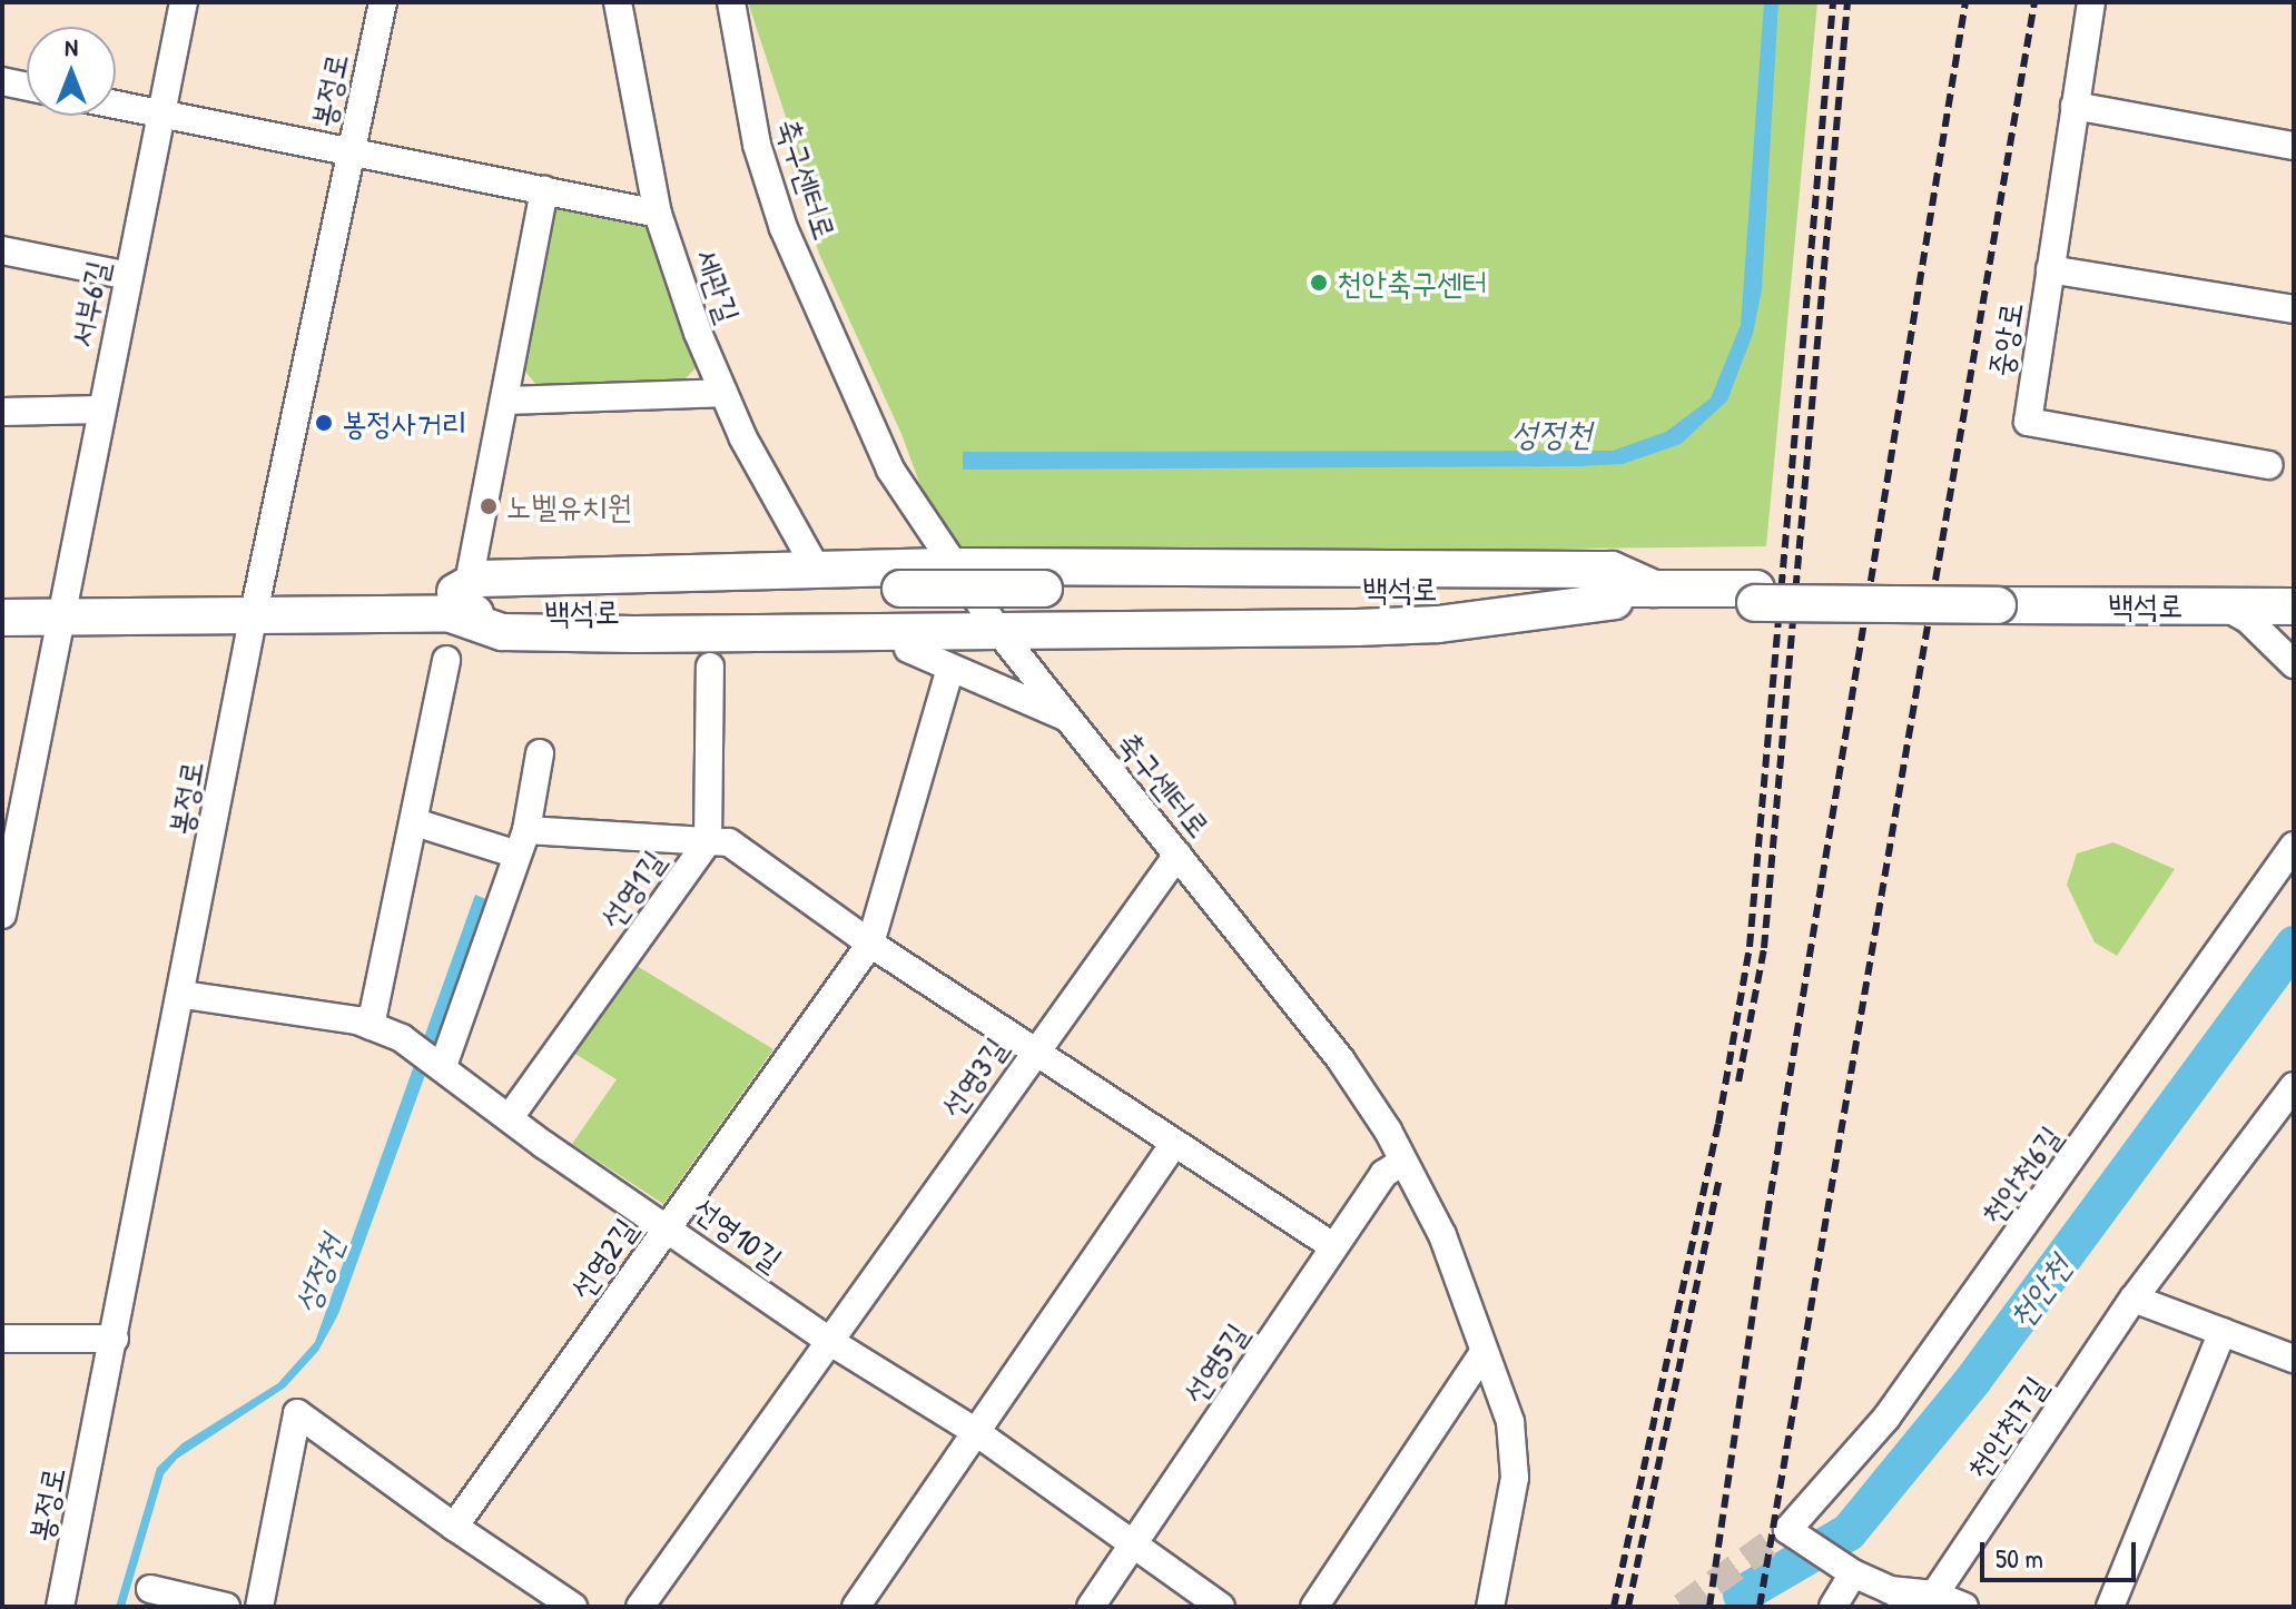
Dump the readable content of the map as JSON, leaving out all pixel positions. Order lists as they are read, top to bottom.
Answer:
{
  "streets": {
    "main road": ["백석로"],
    "street": [
      "봉정로",
      "축구센터로",
      "세관길",
      "서부6길",
      "중앙로",
      "선영1길",
      "선영3길",
      "천안천6길",
      "선영10길",
      "선영2길",
      "선영5길",
      "천안천7길"
    ]
  },
  "crossings": [
    ["봉정로", "백석로"],
    ["봉정로", "선영10길"],
    ["축구센터로", "선영3길"],
    ["축구센터로", "선영5길"],
    ["서부6길", "백석로"],
    ["선영1길", "선영10길"],
    ["선영3길", "선영10길"],
    ["선영10길", "선영2길"],
    ["선영10길", "선영5길"]
  ],
  "water": ["성정천", "천안천"],
  "places": ["천안축구센터", "봉정사거리", "노벨유치원"],
  "scale_bar": "50 m",
  "north": "top"
}
